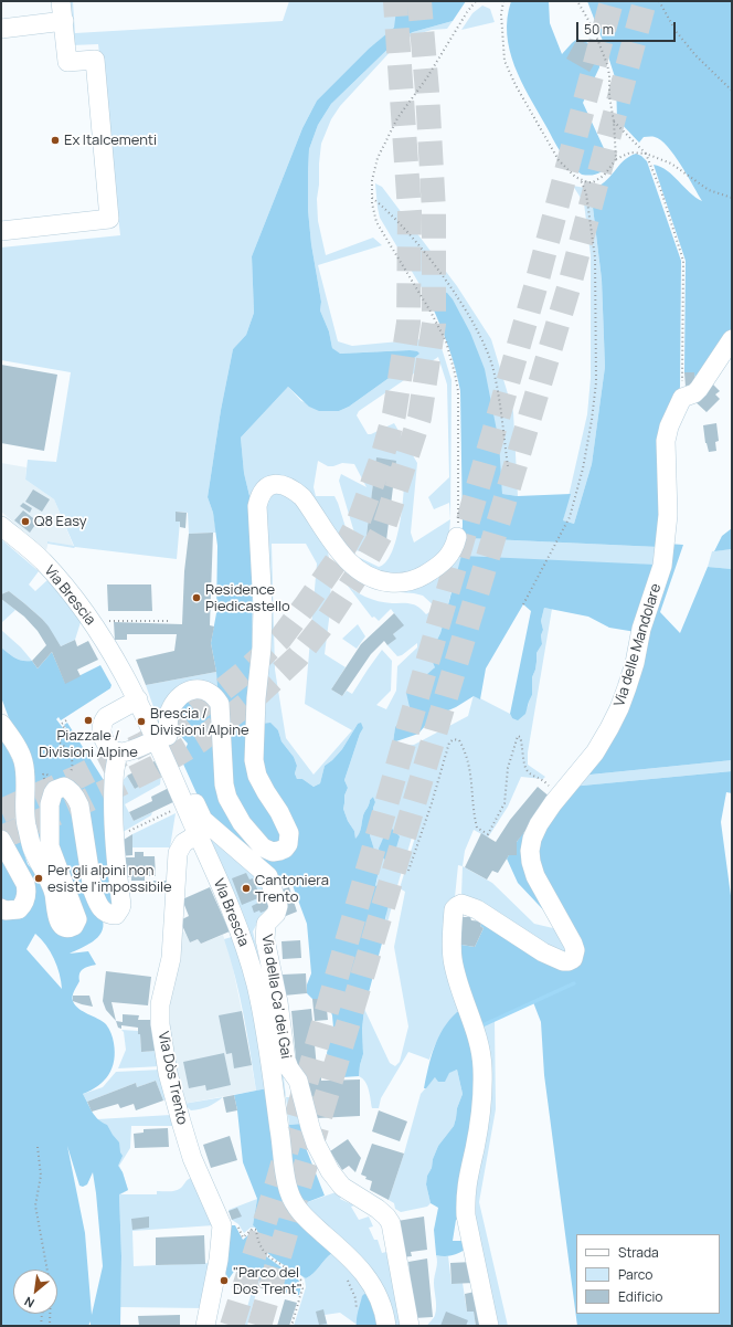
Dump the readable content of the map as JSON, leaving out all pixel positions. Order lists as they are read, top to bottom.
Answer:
{
  "streets": {
    "street": [
      "Via Brescia",
      "Via delle Mandolare",
      "Via della Ca' dei Gai",
      "Via Dòs Trento"
    ]
  },
  "crossings": [
    ["Via Brescia", "Via della Ca' dei Gai"],
    ["Via Brescia", "Via Dòs Trento"]
  ],
  "places": [
    "Ex Italcementi",
    "Q8 Easy",
    "Residence Piedicastello",
    "Piazzale / Divisioni Alpine",
    "Brescia / Divisioni Alpine",
    "Per gli alpini non esiste l'impossibile",
    "Cantoniera Trento",
    "\"Parco del Dos Trent\""
  ],
  "legend": ["Strada", "Parco", "Edificio"],
  "scale_bar": "50 m",
  "north": "bottom left"
}
